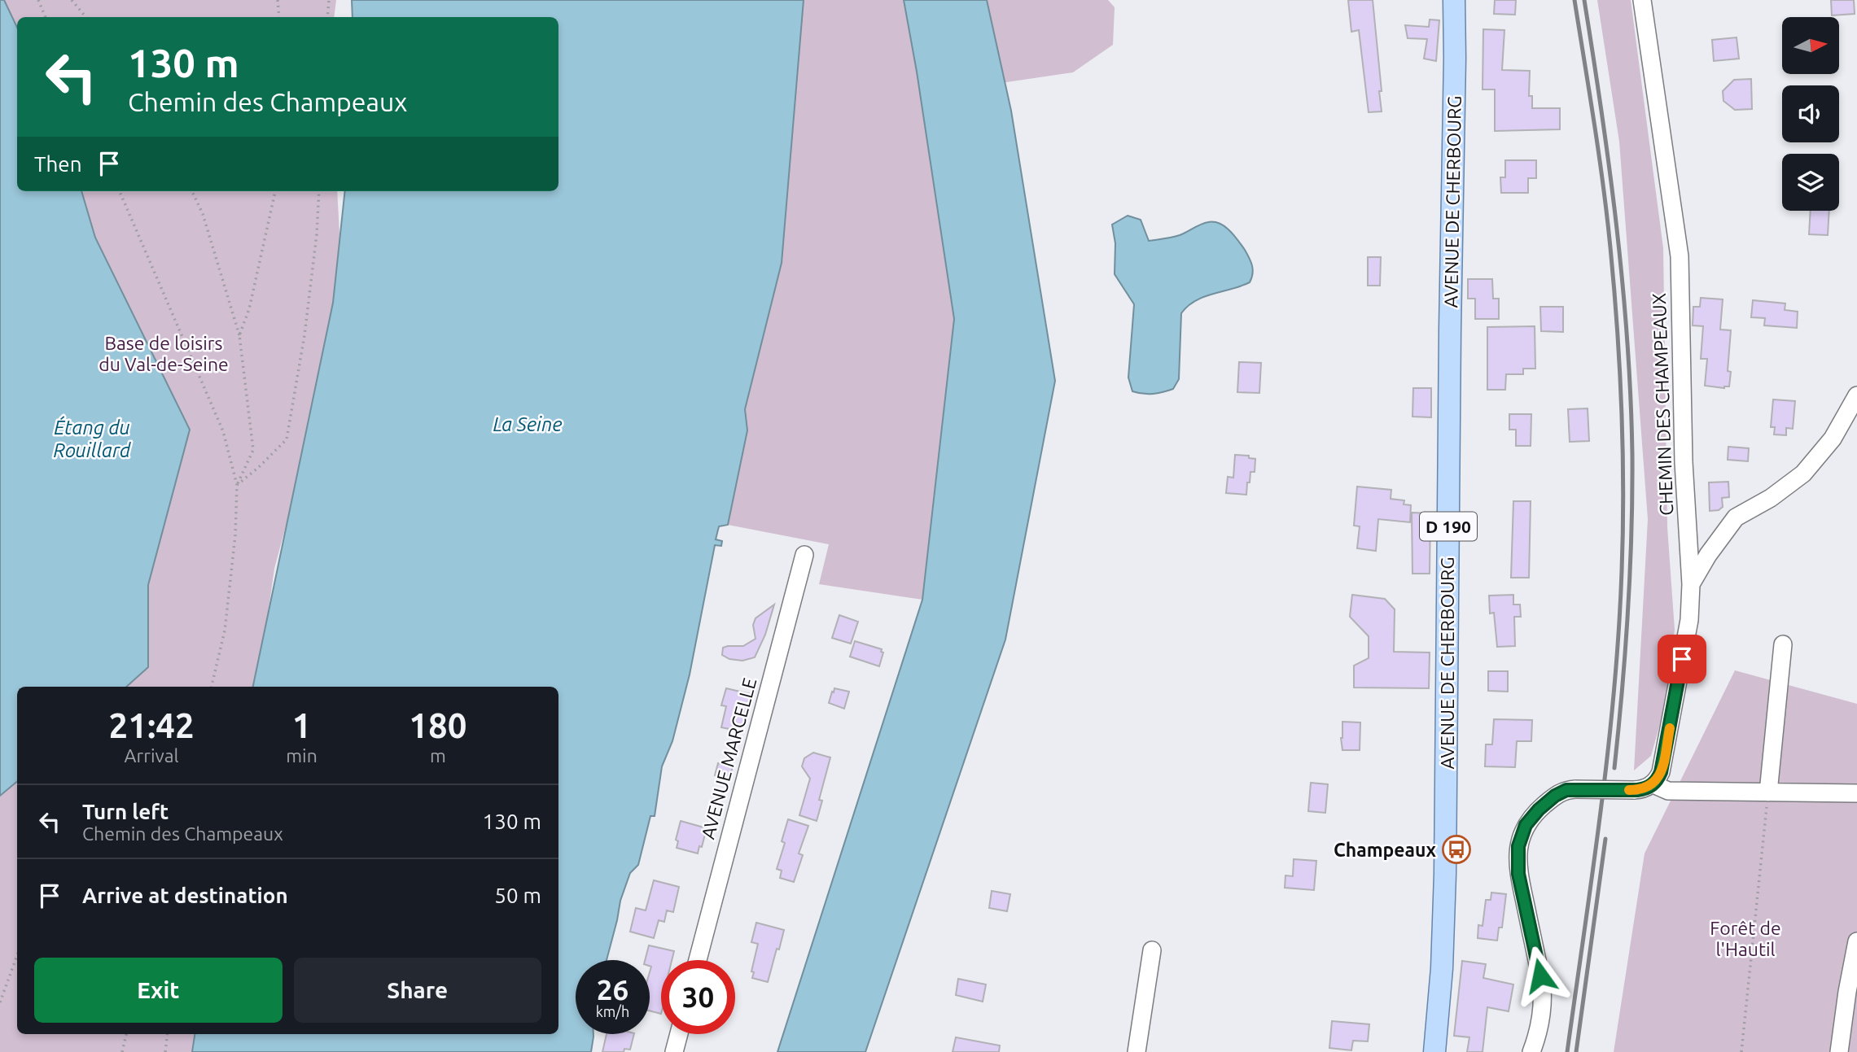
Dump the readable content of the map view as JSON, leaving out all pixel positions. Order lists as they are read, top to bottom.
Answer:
{
  "streets": {
    "main road": ["AVENUE DE CHERBOURG", "D 190"],
    "street": ["CHEMIN DES CHAMPEAUX", "AVENUE MARCELLE"]
  },
  "water": ["La Seine", "Étang du Rouillard"],
  "parks": ["Base de loisirs du Val-de-Seine", "Forêt de l'Hautil"],
  "places": {
    "bus stop": ["Champeaux"]
  },
  "north": "right",
  "page": {
    "turn": ["130 m", "Chemin des Champeaux"],
    "then": "Then",
    "eta": [
      "21:42",
      "Arrival",
      "1",
      "min",
      "180",
      "m"
    ],
    "list": [
      {
        "name": "Turn left",
        "note": "Chemin des Champeaux",
        "value": "130 m"
      },
      {
        "name": "Arrive at destination",
        "value": "50 m"
      }
    ],
    "buttons": ["Exit", "Share"],
    "speed": "26 km/h",
    "limit": "30"
  }
}
